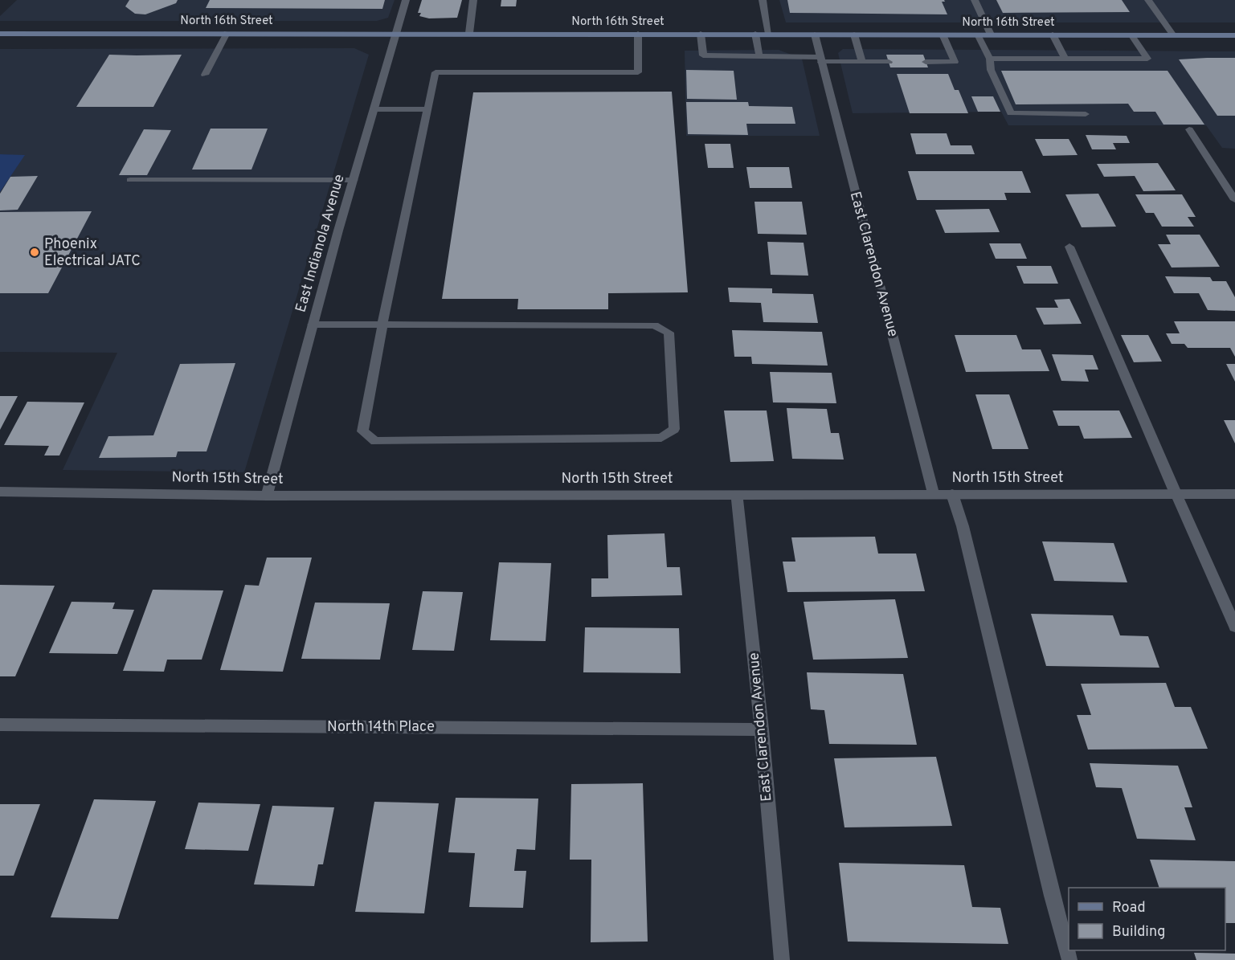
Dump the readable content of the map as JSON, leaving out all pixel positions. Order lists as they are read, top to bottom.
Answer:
{
  "streets": {
    "main road": ["North 16th Street"],
    "street": [
      "East Indianola Avenue",
      "East Clarendon Avenue",
      "North 15th Street",
      "North 14th Place"
    ]
  },
  "crossings": [
    ["North 16th Street", "East Indianola Avenue"],
    ["North 16th Street", "East Clarendon Avenue"],
    ["East Indianola Avenue", "North 15th Street"],
    ["East Clarendon Avenue", "North 15th Street"],
    ["East Clarendon Avenue", "North 14th Place"]
  ],
  "places": ["Phoenix Electrical JATC"],
  "legend": ["Road", "Building"]
}
